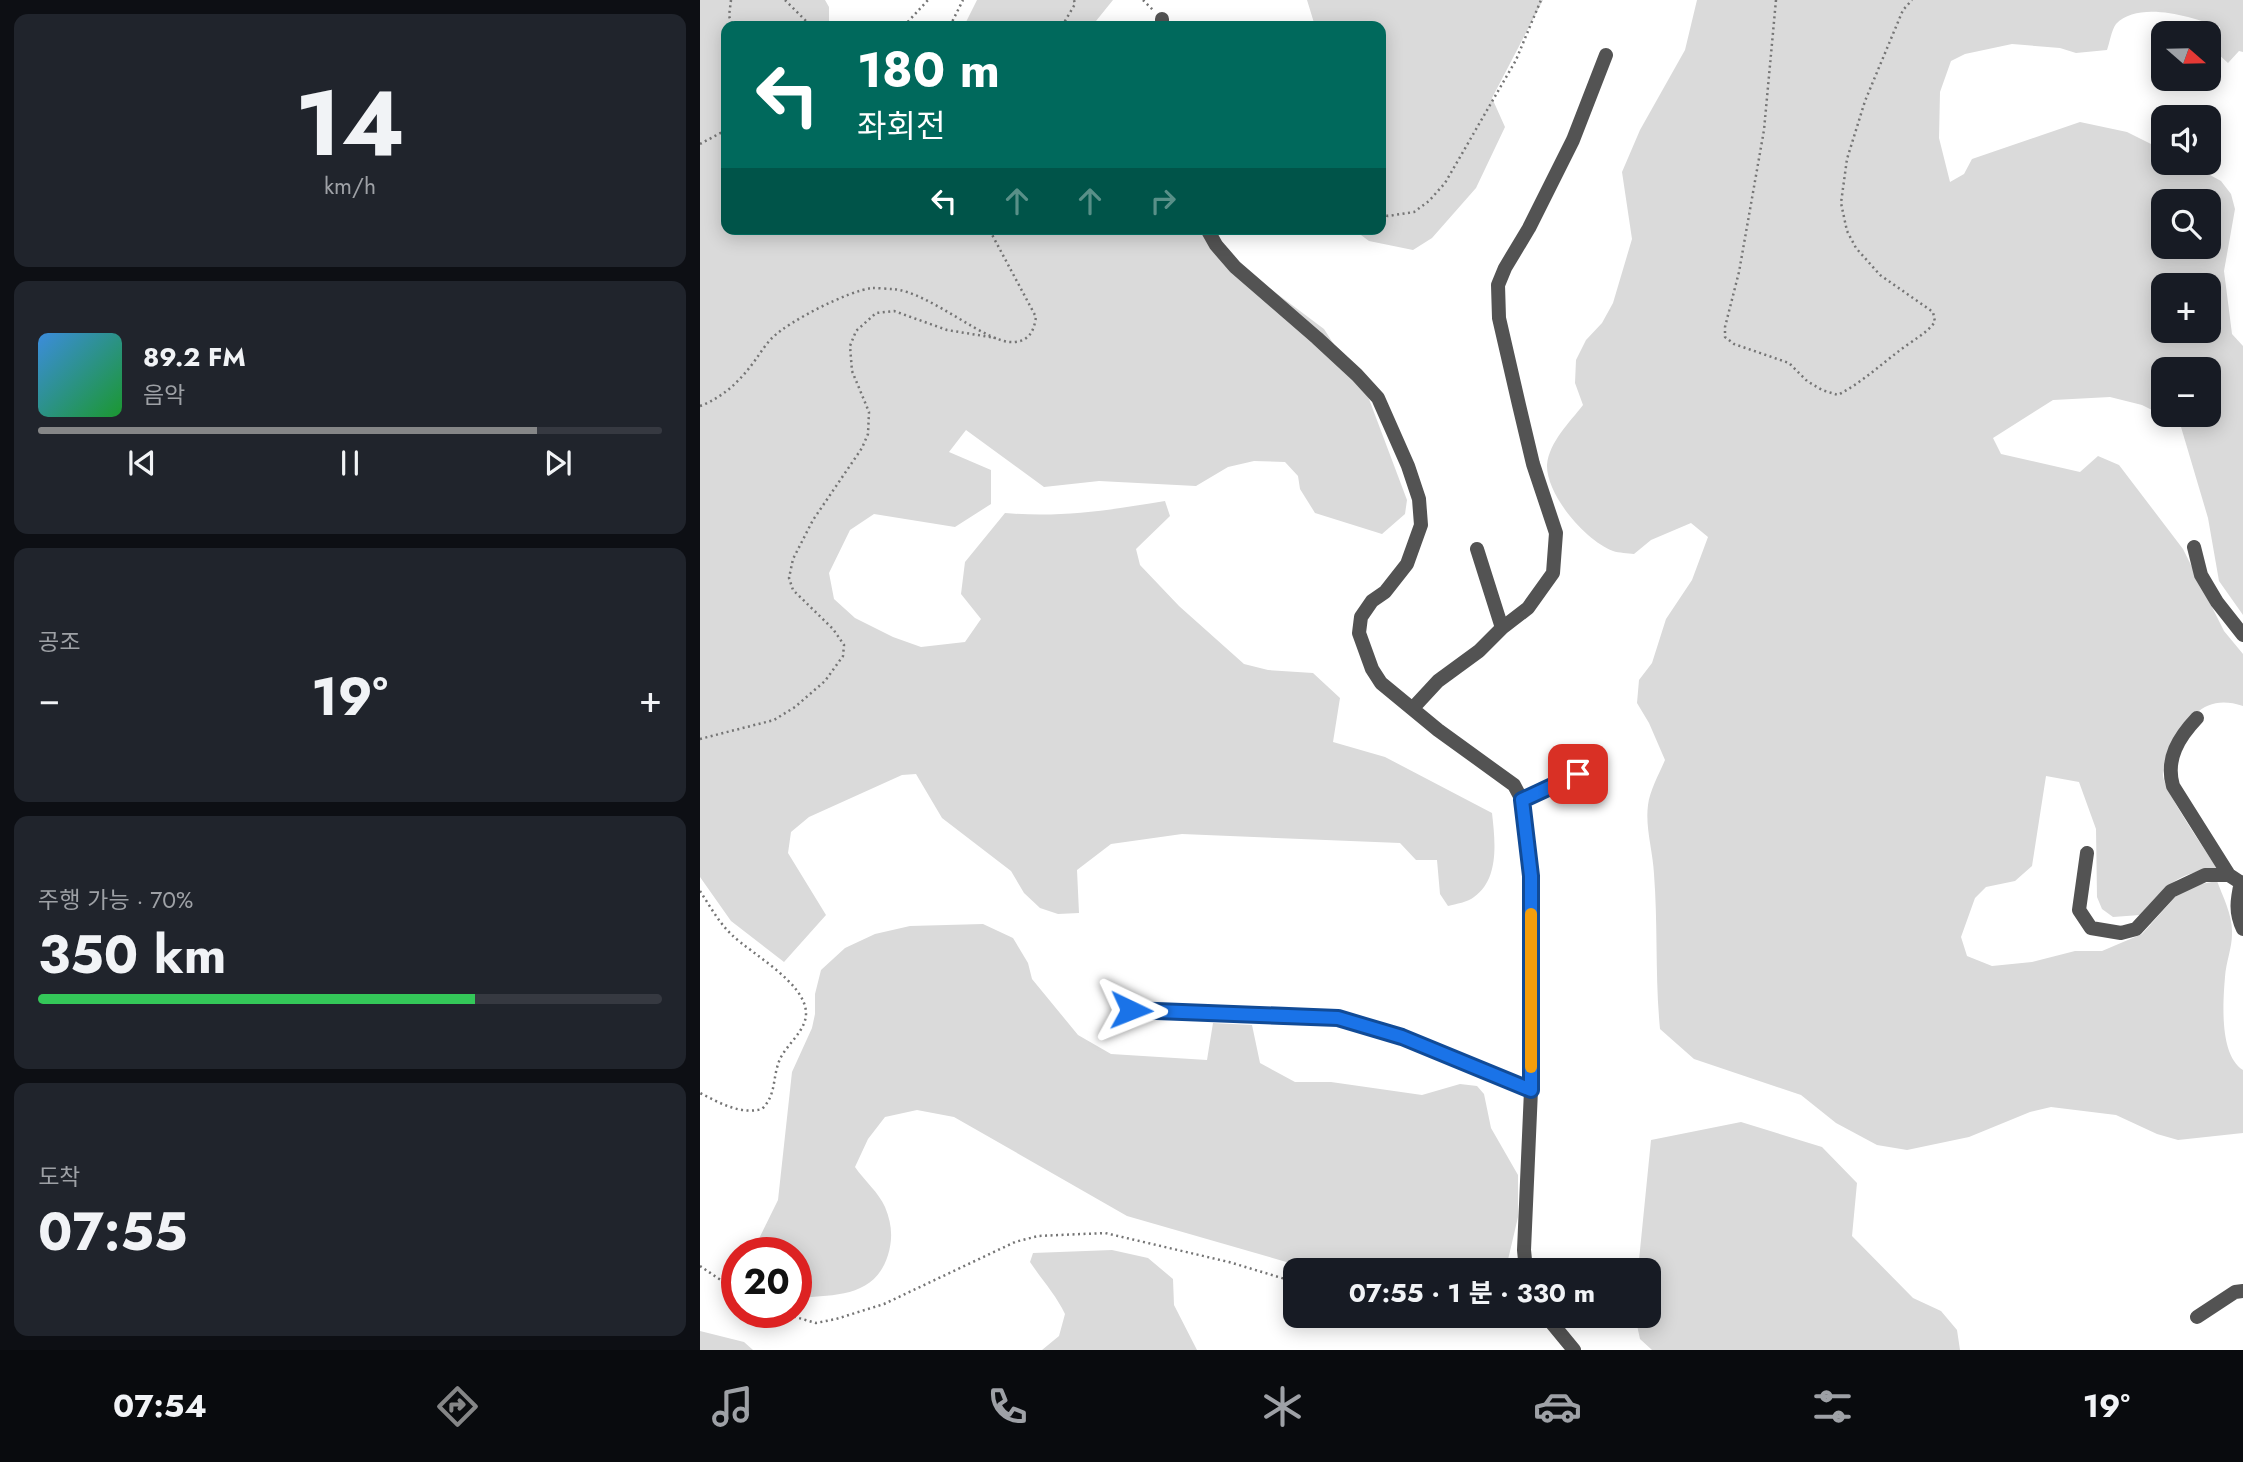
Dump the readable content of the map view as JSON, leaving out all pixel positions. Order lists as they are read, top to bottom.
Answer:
{
  "north": "right",
  "page": {
    "tile": [
      ["14", "km/h"],
      "공조",
      ["주행 가능 · 70%", "350 km"],
      ["도착", "07:55"]
    ],
    "map_buttons": ["+", "−"],
    "turn": ["180 m", "좌회전"],
    "song": ["89.2 FM", "음악"],
    "heat": ["−", "19°", "+"],
    "limit": "20",
    "trip": "07:55 · 1 분 · 330 m",
    "tabs": ["07:54", "19°"]
  }
}
